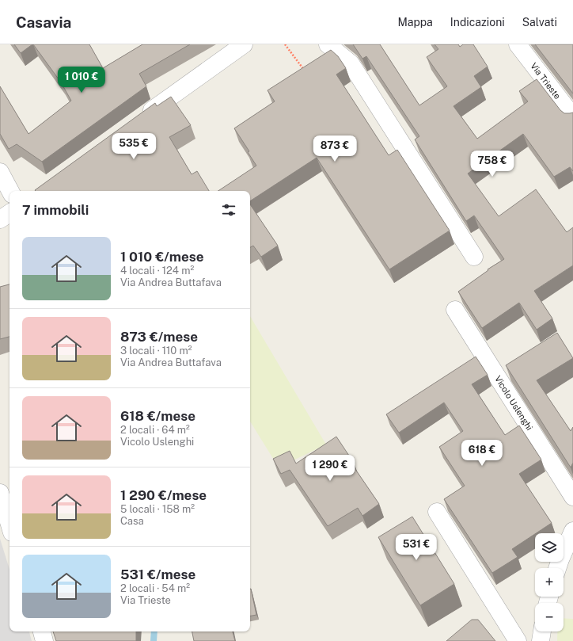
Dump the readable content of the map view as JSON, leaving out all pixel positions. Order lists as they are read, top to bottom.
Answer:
{
  "streets": {
    "street": ["Via Trieste", "Vicolo Uslenghi"]
  },
  "page": {
    "header": "Casavia",
    "nav": ["Mappa", "Indicazioni", "Salvati"],
    "price": [
      "1 010 €",
      "535 €",
      "873 €",
      "758 €",
      "618 €",
      "1 290 €",
      "531 €"
    ],
    "heading": "7 immobili",
    "list": [
      {
        "name": "1 010 €/mese",
        "note": "4 locali · 124 m² · Via Andrea Buttafava"
      },
      {
        "name": "873 €/mese",
        "note": "3 locali · 110 m² · Via Andrea Buttafava"
      },
      {
        "name": "618 €/mese",
        "note": "2 locali · 64 m² · Vicolo Uslenghi"
      },
      {
        "name": "1 290 €/mese",
        "note": "5 locali · 158 m² · Casa"
      },
      {
        "name": "531 €/mese",
        "note": "2 locali · 54 m² · Via Trieste"
      }
    ],
    "map_buttons": ["+", "−"]
  }
}
